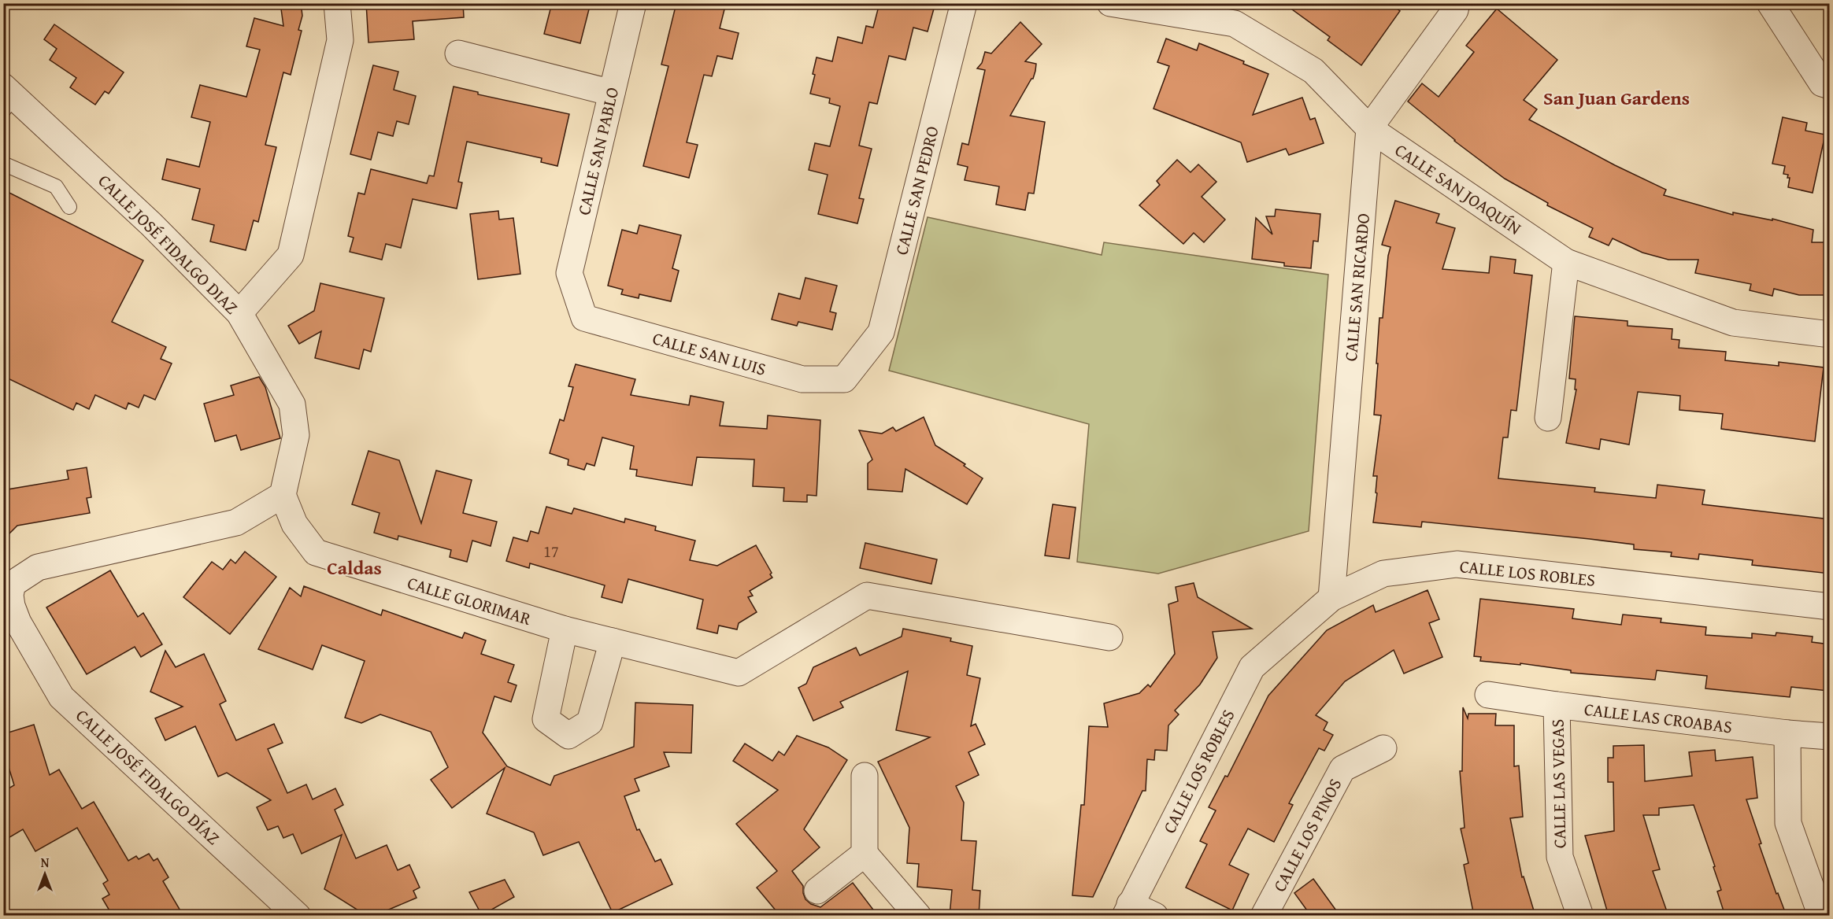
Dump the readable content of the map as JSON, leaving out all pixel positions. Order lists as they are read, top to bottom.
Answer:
{
  "streets": {
    "street": [
      "CALLE SAN PABLO",
      "CALLE SAN JOAQUÍN",
      "CALLE SAN PEDRO",
      "CALLE JOSÉ FIDALGO DIAZ",
      "CALLE SAN RICARDO",
      "CALLE SAN LUIS",
      "CALLE LOS ROBLES",
      "CALLE GLORIMAR",
      "CALLE LAS CROABAS",
      "CALLE JOSÉ FIDALGO DÍAZ",
      "CALLE LAS VEGAS",
      "CALLE LOS PINOS"
    ]
  },
  "crossings": [
    ["CALLE SAN PABLO", "CALLE SAN LUIS"],
    ["CALLE SAN JOAQUÍN", "CALLE SAN RICARDO"],
    ["CALLE SAN PEDRO", "CALLE SAN LUIS"],
    ["CALLE JOSÉ FIDALGO DIAZ", "CALLE GLORIMAR"],
    ["CALLE JOSÉ FIDALGO DIAZ", "CALLE JOSÉ FIDALGO DÍAZ"],
    ["CALLE SAN RICARDO", "CALLE LOS ROBLES"],
    ["CALLE GLORIMAR", "CALLE JOSÉ FIDALGO DÍAZ"],
    ["CALLE LAS CROABAS", "CALLE LAS VEGAS"]
  ],
  "districts": ["San Juan Gardens", "Caldas"],
  "house_numbers": ["17"],
  "north": "top"
}
